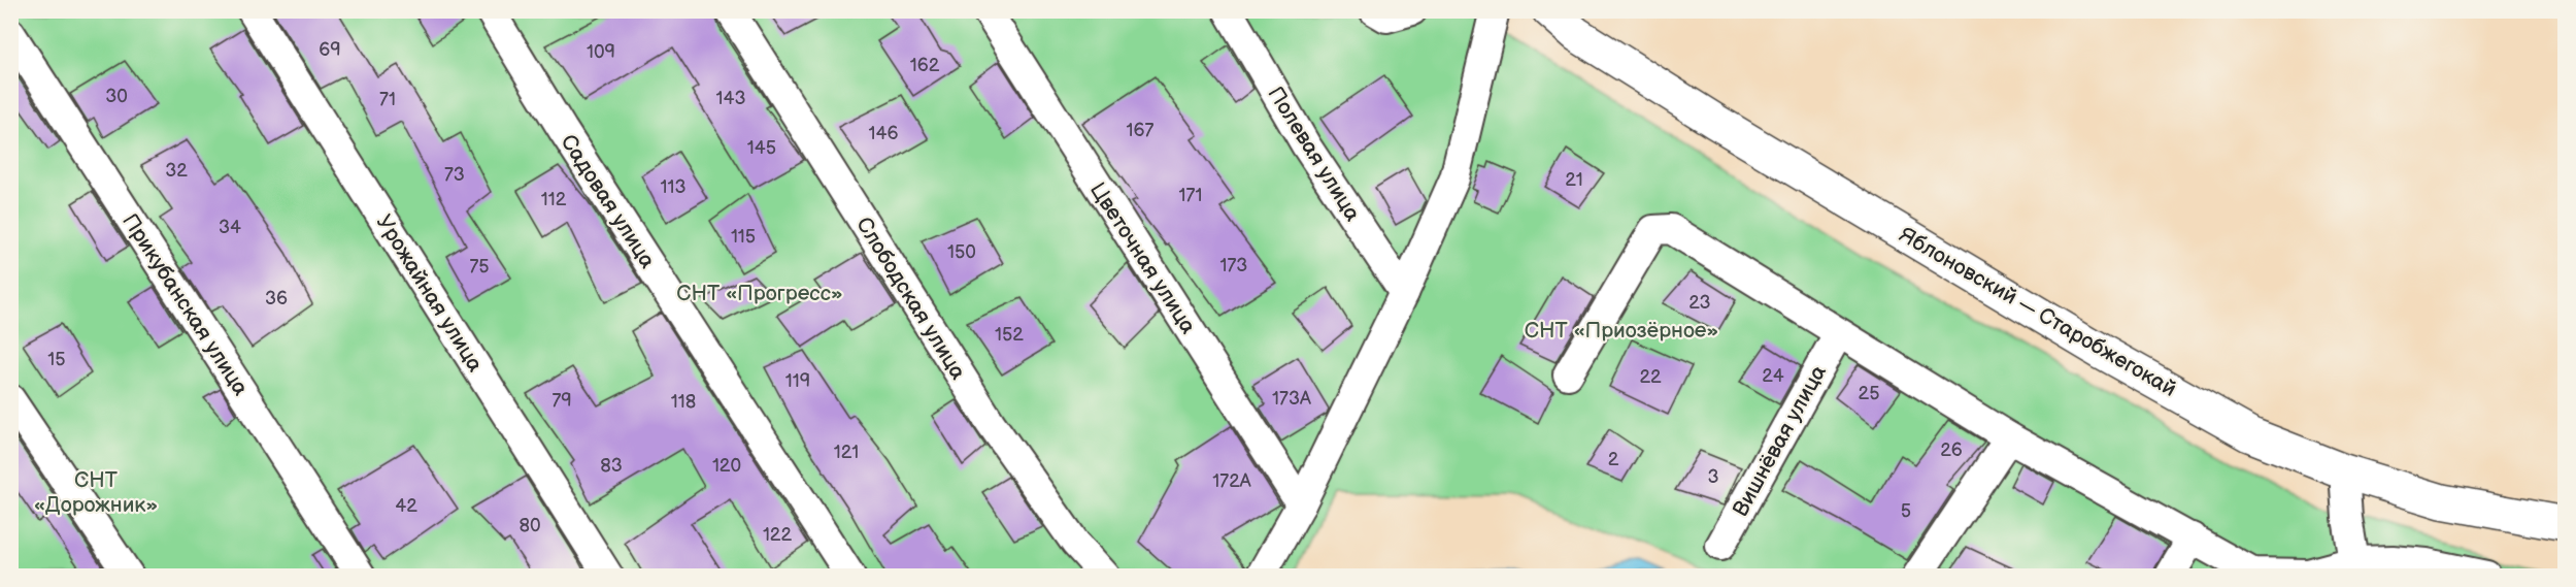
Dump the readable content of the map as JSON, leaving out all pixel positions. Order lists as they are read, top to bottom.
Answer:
{
  "streets": {
    "street": [
      "Полевая улица",
      "Садовая улица",
      "Цветочная улица",
      "Урожайная улица",
      "Слободская улица",
      "Прикубанская улица",
      "Яблоновский — Старобжегокай",
      "Вишнёвая улица"
    ]
  },
  "parks": ["СНТ «Прогресс»", "СНТ «Приозёрное»", "СНТ «Дорожник»"],
  "house_numbers": [
    "69",
    "109",
    "162",
    "30",
    "143",
    "71",
    "167",
    "146",
    "145",
    "32",
    "73",
    "21",
    "113",
    "171",
    "112",
    "34",
    "115",
    "150",
    "173",
    "75",
    "36",
    "23",
    "152",
    "15",
    "24",
    "22",
    "119",
    "25",
    "173А",
    "79",
    "118",
    "26",
    "121",
    "2",
    "83",
    "120",
    "3",
    "172А",
    "42",
    "5",
    "80",
    "122"
  ]
}
